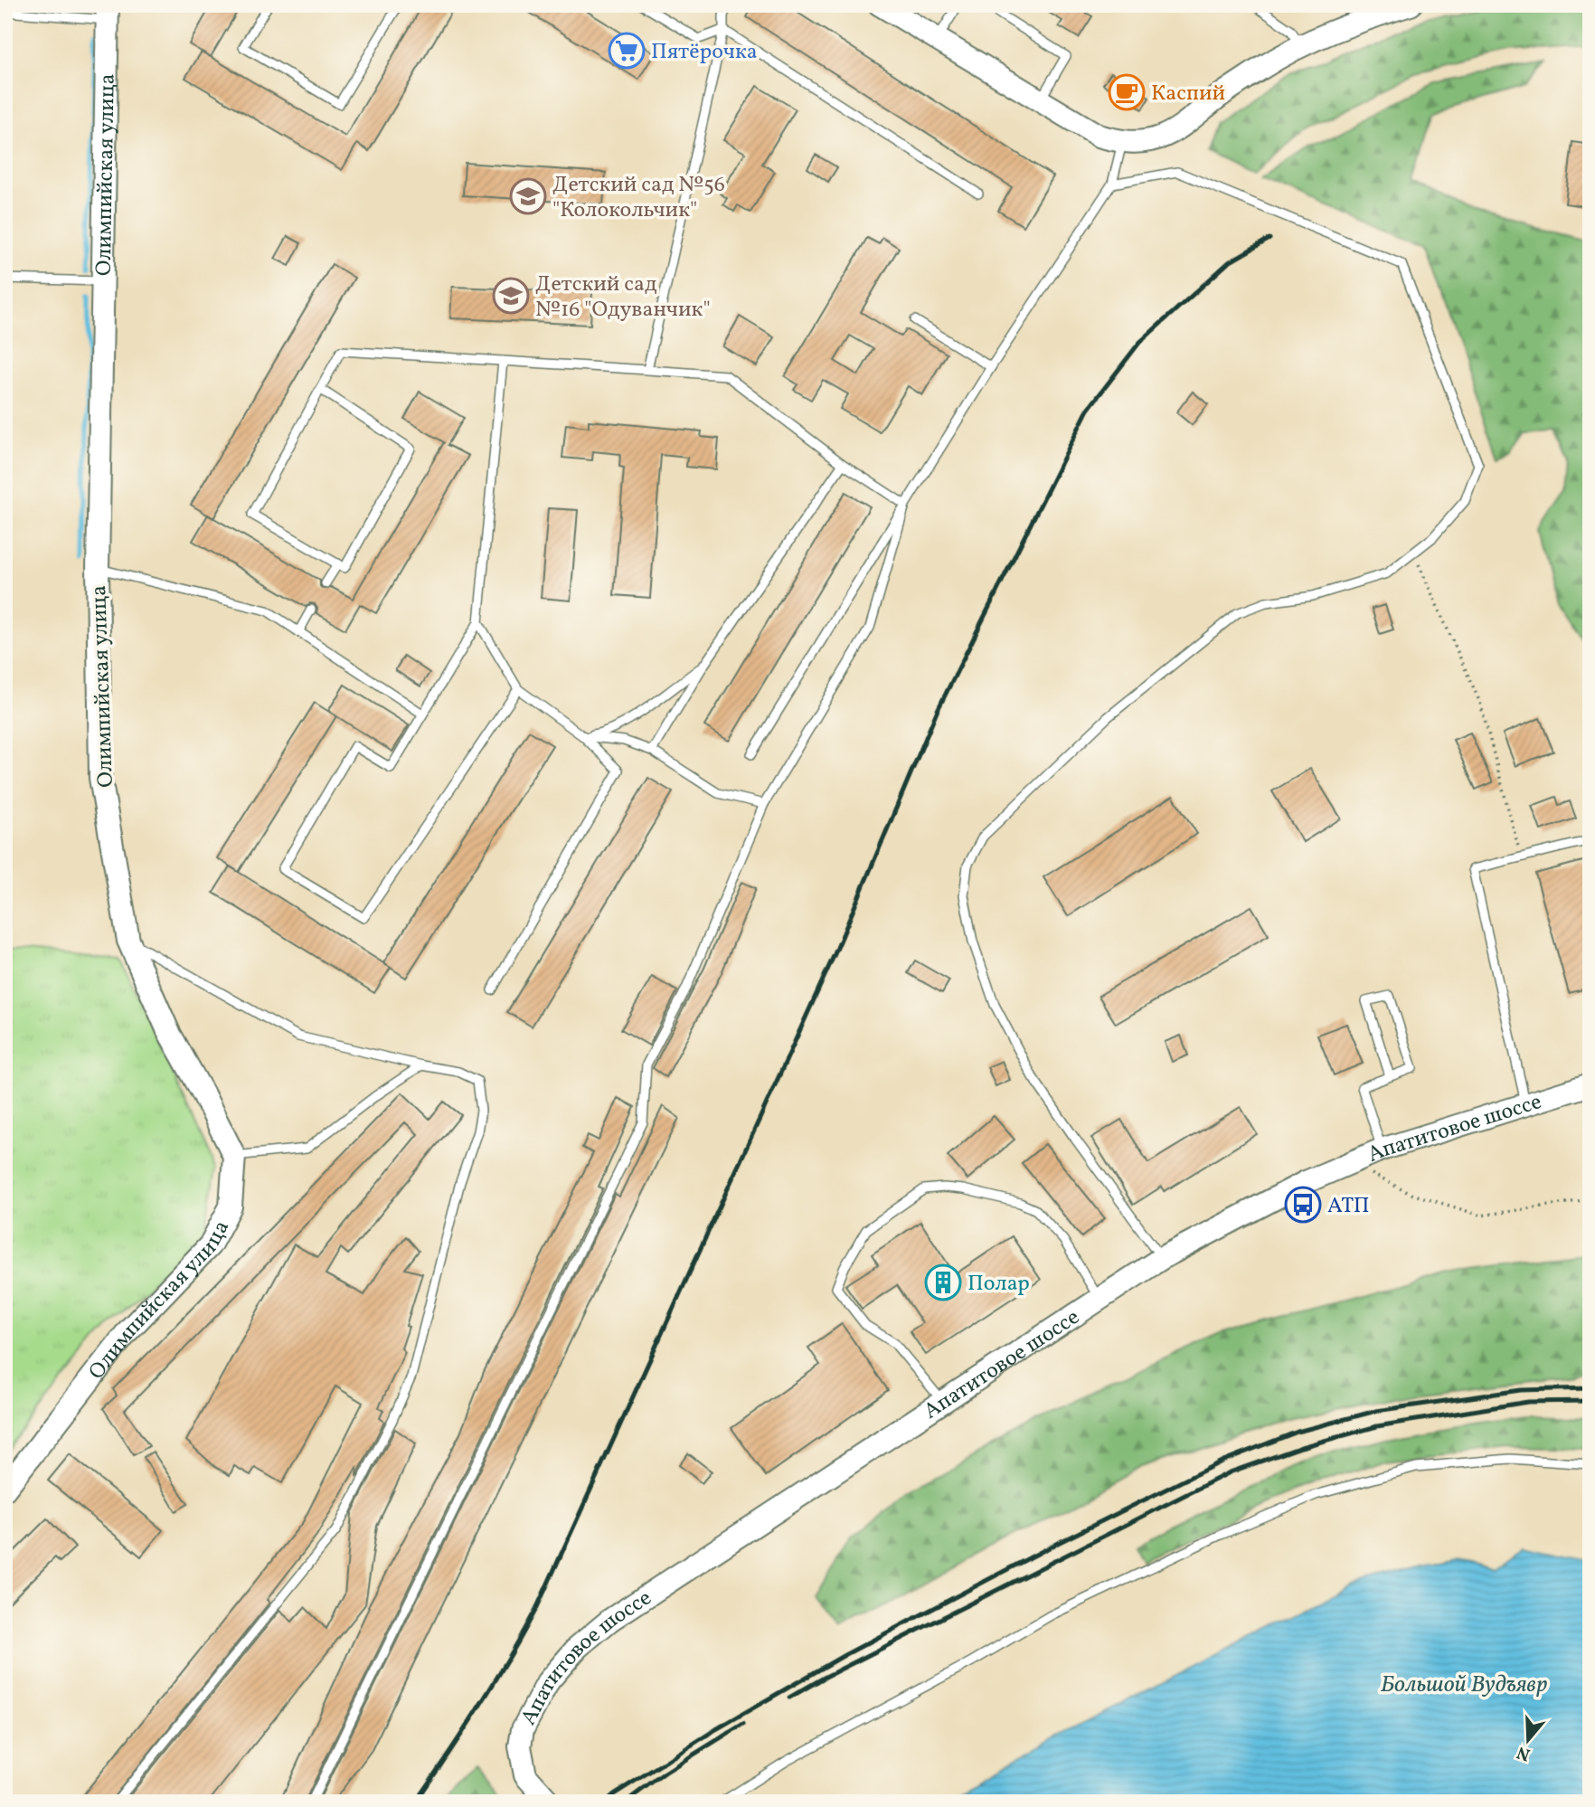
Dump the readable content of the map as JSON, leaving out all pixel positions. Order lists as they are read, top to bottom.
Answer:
{
  "streets": {
    "street": ["Олимпийская улица", "Апатитовое шоссе"]
  },
  "water": ["Большой Вудъявр"],
  "places": {
    "supermarket": ["Пятёрочка"],
    "cafe": ["Каспий"],
    "school or university": ["Детский сад №56 \"Колокольчик\"", "Детский сад №16 \"Одуванчик\""],
    "bus stop": ["АТП"],
    "building": ["Полар"]
  },
  "north": "bottom"
}
